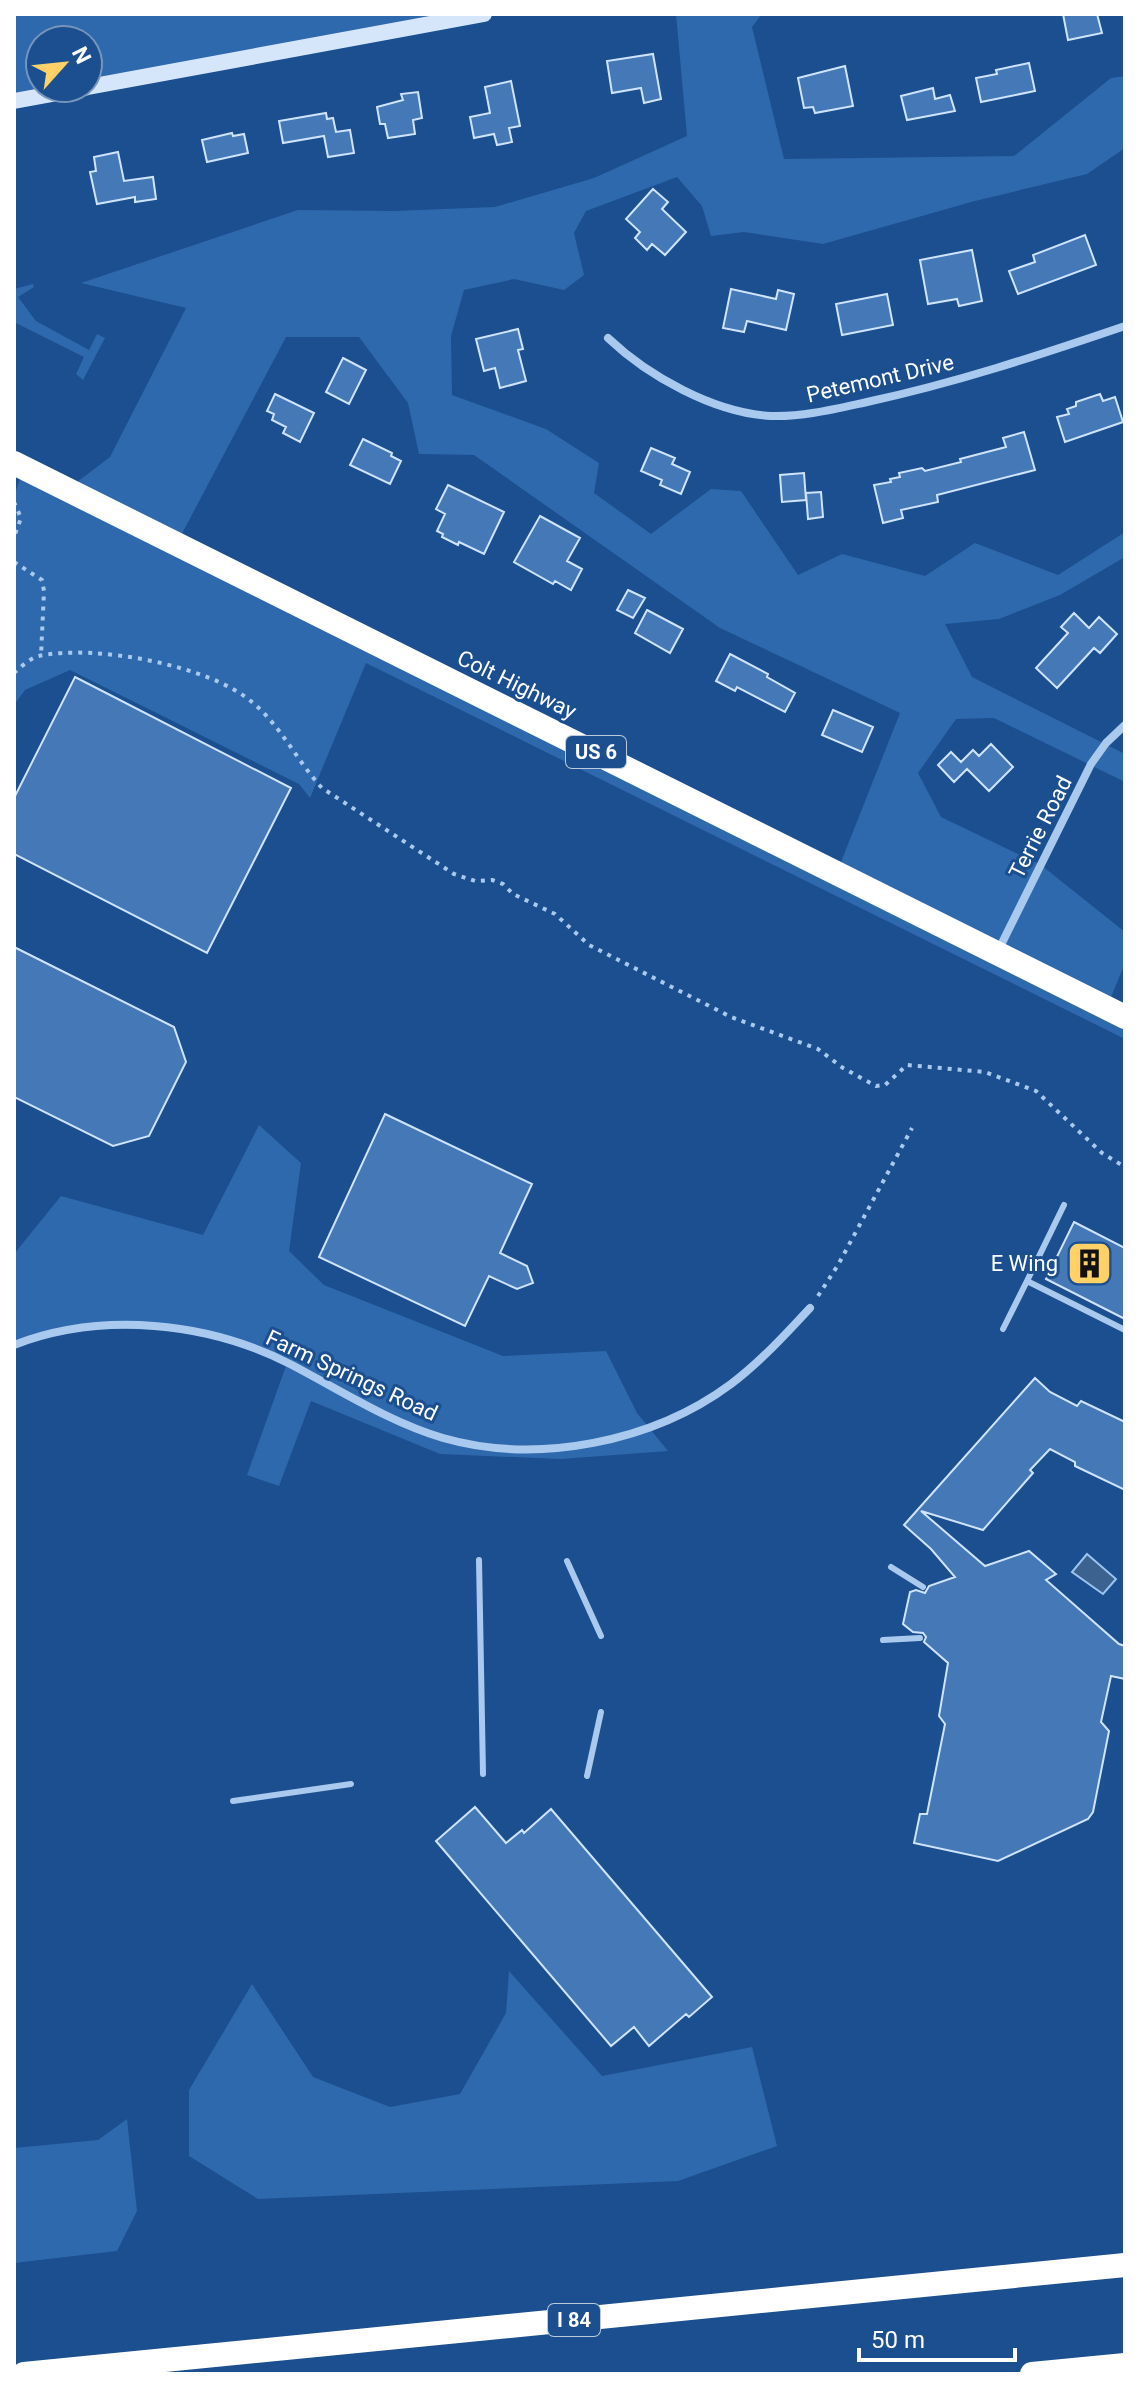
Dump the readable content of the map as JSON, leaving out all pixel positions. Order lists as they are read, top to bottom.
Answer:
{
  "streets": {
    "highway": ["Colt Highway", "US 6", "I 84"],
    "street": ["Petemont Drive", "Terrie Road", "Farm Springs Road"]
  },
  "crossings": [
    ["Colt Highway", "Terrie Road"]
  ],
  "places": {
    "building": ["E Wing"]
  },
  "scale_bar": "50 m",
  "north": "top right"
}
